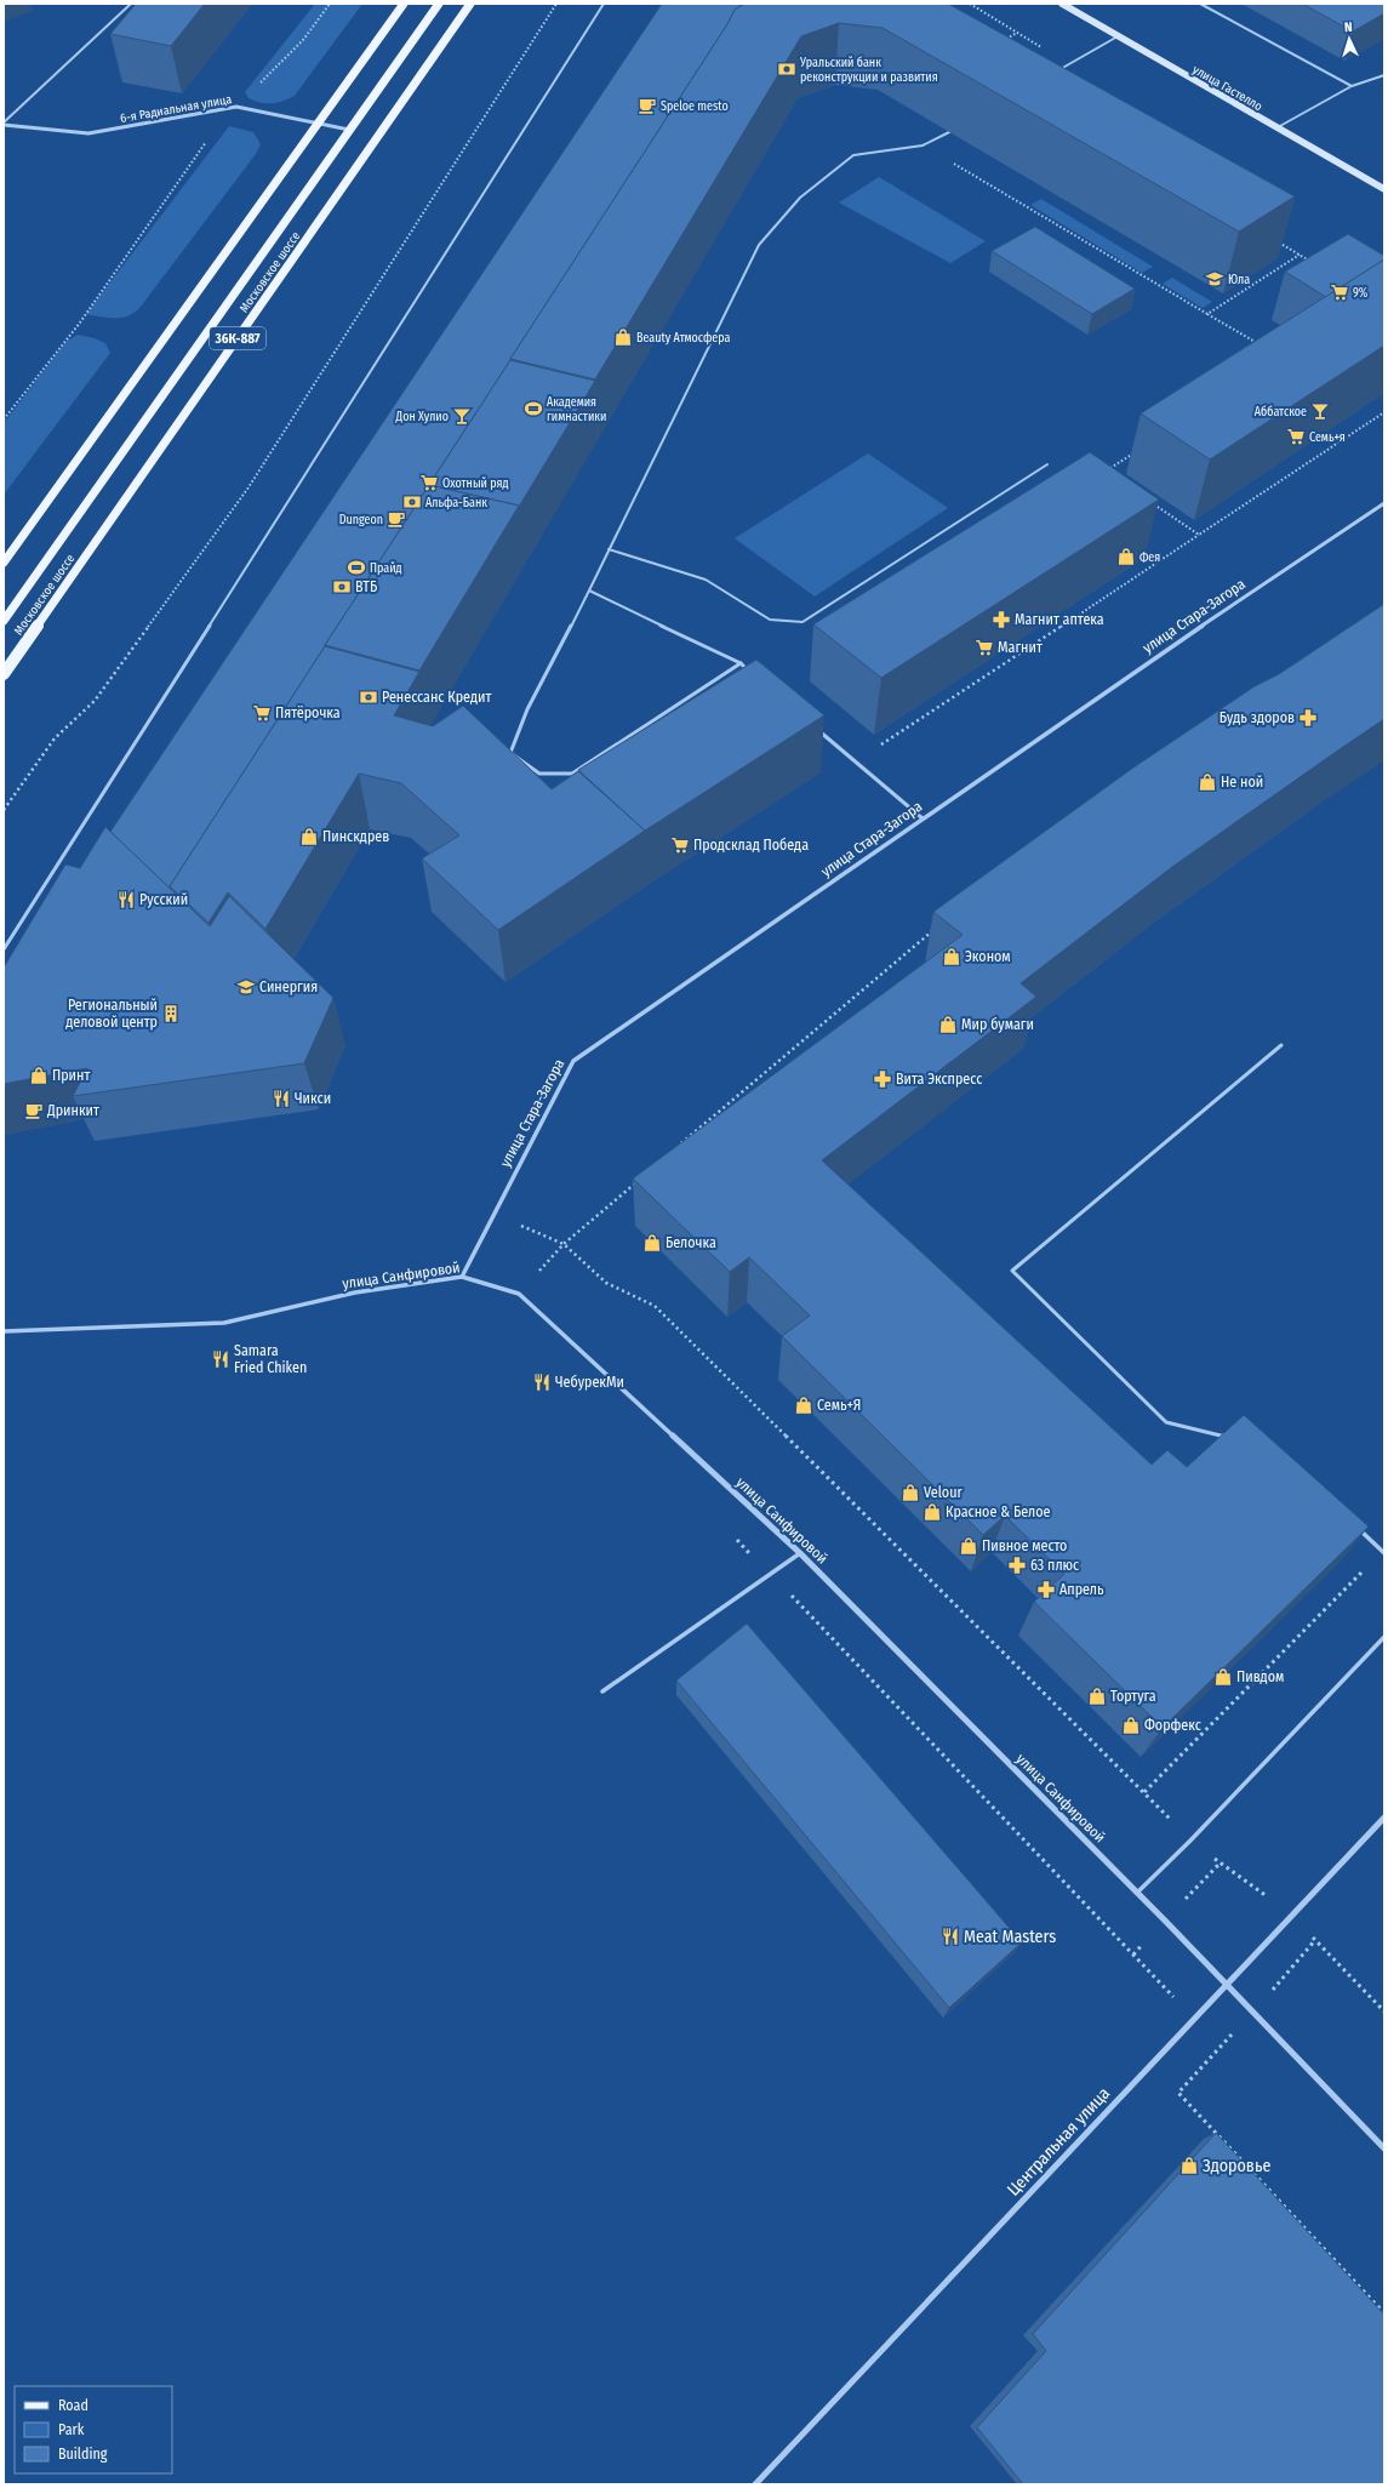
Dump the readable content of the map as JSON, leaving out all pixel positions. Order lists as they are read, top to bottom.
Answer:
{
  "streets": {
    "main road": ["Московское шоссе", "36К-887"],
    "street": [
      "улица Гастелло",
      "6-я Радиальная улица",
      "улица Стара-Загора",
      "улица Санфировой",
      "Центральная улица"
    ]
  },
  "crossings": [
    ["6-я Радиальная улица", "Московское шоссе"],
    ["улица Стара-Загора", "улица Санфировой"],
    ["улица Санфировой", "Центральная улица"]
  ],
  "places": {
    "bank": [
      "Уральский банк реконструкции и развития",
      "Альфа-Банк",
      "ВТБ",
      "Ренессанс Кредит"
    ],
    "cafe": ["Speloe mesto", "Dungeon", "Дринкит"],
    "school or university": ["Юла", "Синергия"],
    "supermarket": [
      "9%",
      "Семь+я",
      "Охотный ряд",
      "Магнит",
      "Пятёрочка",
      "Продсклад Победа"
    ],
    "shop": [
      "Beauty Атмосфера",
      "Фея",
      "Не ной",
      "Пинскдрев",
      "Эконом",
      "Мир бумаги",
      "Принт",
      "Белочка",
      "Семь+Я",
      "Velour",
      "Красное & Белое",
      "Пивное место",
      "Пивдом",
      "Тортуга",
      "Форфекс",
      "Здоровье"
    ],
    "sports": ["Академия гимнастики", "Прайд"],
    "bar": ["Аббатское", "Дон Хулио"],
    "pharmacy": [
      "Магнит аптека",
      "Будь здоров",
      "Вита Экспресс",
      "63 плюс",
      "Апрель"
    ],
    "restaurant": [
      "Русский",
      "Чикси",
      "Samara Fried Chiken",
      "ЧебурекМи",
      "Meat Masters"
    ],
    "building": ["Региональный деловой центр"]
  },
  "legend": ["Road", "Park", "Building"],
  "north": "top"
}
